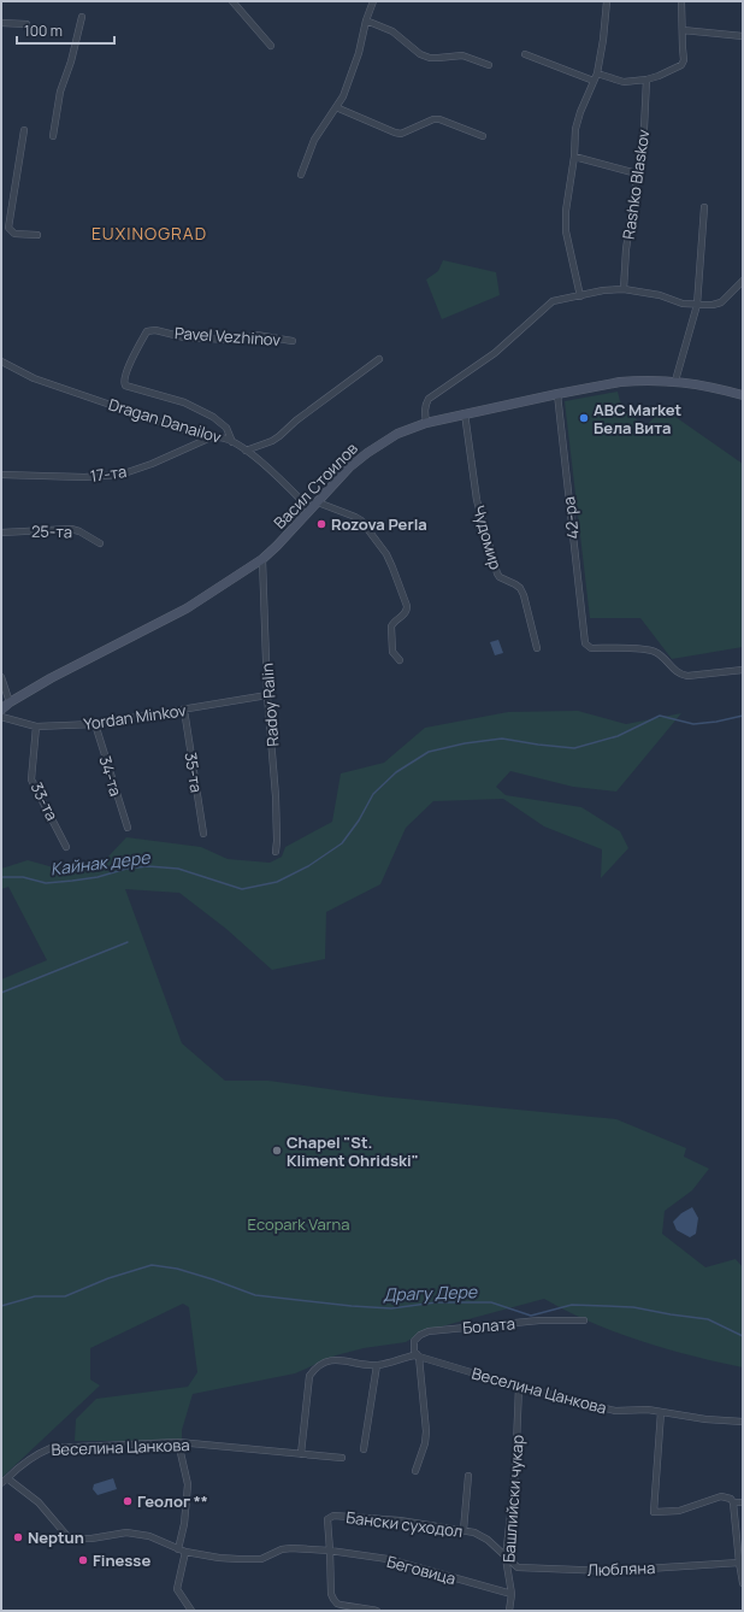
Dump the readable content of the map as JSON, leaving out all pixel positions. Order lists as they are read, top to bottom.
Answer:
{
  "streets": {
    "street": [
      "Rashko Blaskov",
      "Pavel Vezhinov",
      "Dragan Danailov",
      "17-та",
      "Васил Стоилов",
      "42-ра",
      "25-та",
      "Чудомир",
      "Radoy Ralin",
      "Yordan Minkov",
      "35-та",
      "34-та",
      "33-та",
      "Болата",
      "Веселина Цанкова",
      "Башлийски чукар",
      "Бански суходол",
      "Любляна",
      "Беговица"
    ]
  },
  "crossings": [
    ["Pavel Vezhinov", "Dragan Danailov"],
    ["Dragan Danailov", "17-та"],
    ["Dragan Danailov", "Васил Стоилов"],
    ["Васил Стоилов", "42-ра"],
    ["Васил Стоилов", "Чудомир"],
    ["Васил Стоилов", "Radoy Ralin"],
    ["Radoy Ralin", "Yordan Minkov"],
    ["Yordan Minkov", "35-та"],
    ["Yordan Minkov", "34-та"],
    ["Yordan Minkov", "33-та"],
    ["Болата", "Веселина Цанкова"],
    ["Веселина Цанкова", "Башлийски чукар"],
    ["Веселина Цанкова", "Беговица"],
    ["Башлийски чукар", "Бански суходол"],
    ["Башлийски чукар", "Любляна"],
    ["Башлийски чукар", "Беговица"],
    ["Бански суходол", "Любляна"],
    ["Бански суходол", "Беговица"]
  ],
  "districts": ["EUXINOGRAD"],
  "water": ["Кайнак дере", "Драгу Дере"],
  "parks": ["Ecopark Varna"],
  "places": [
    "ABC Market Бела Вита",
    "Rozova Perla",
    "Chapel \"St. Kliment Ohridski\"",
    "Геолог **",
    "Neptun",
    "Finesse"
  ],
  "scale_bar": "100 m"
}
